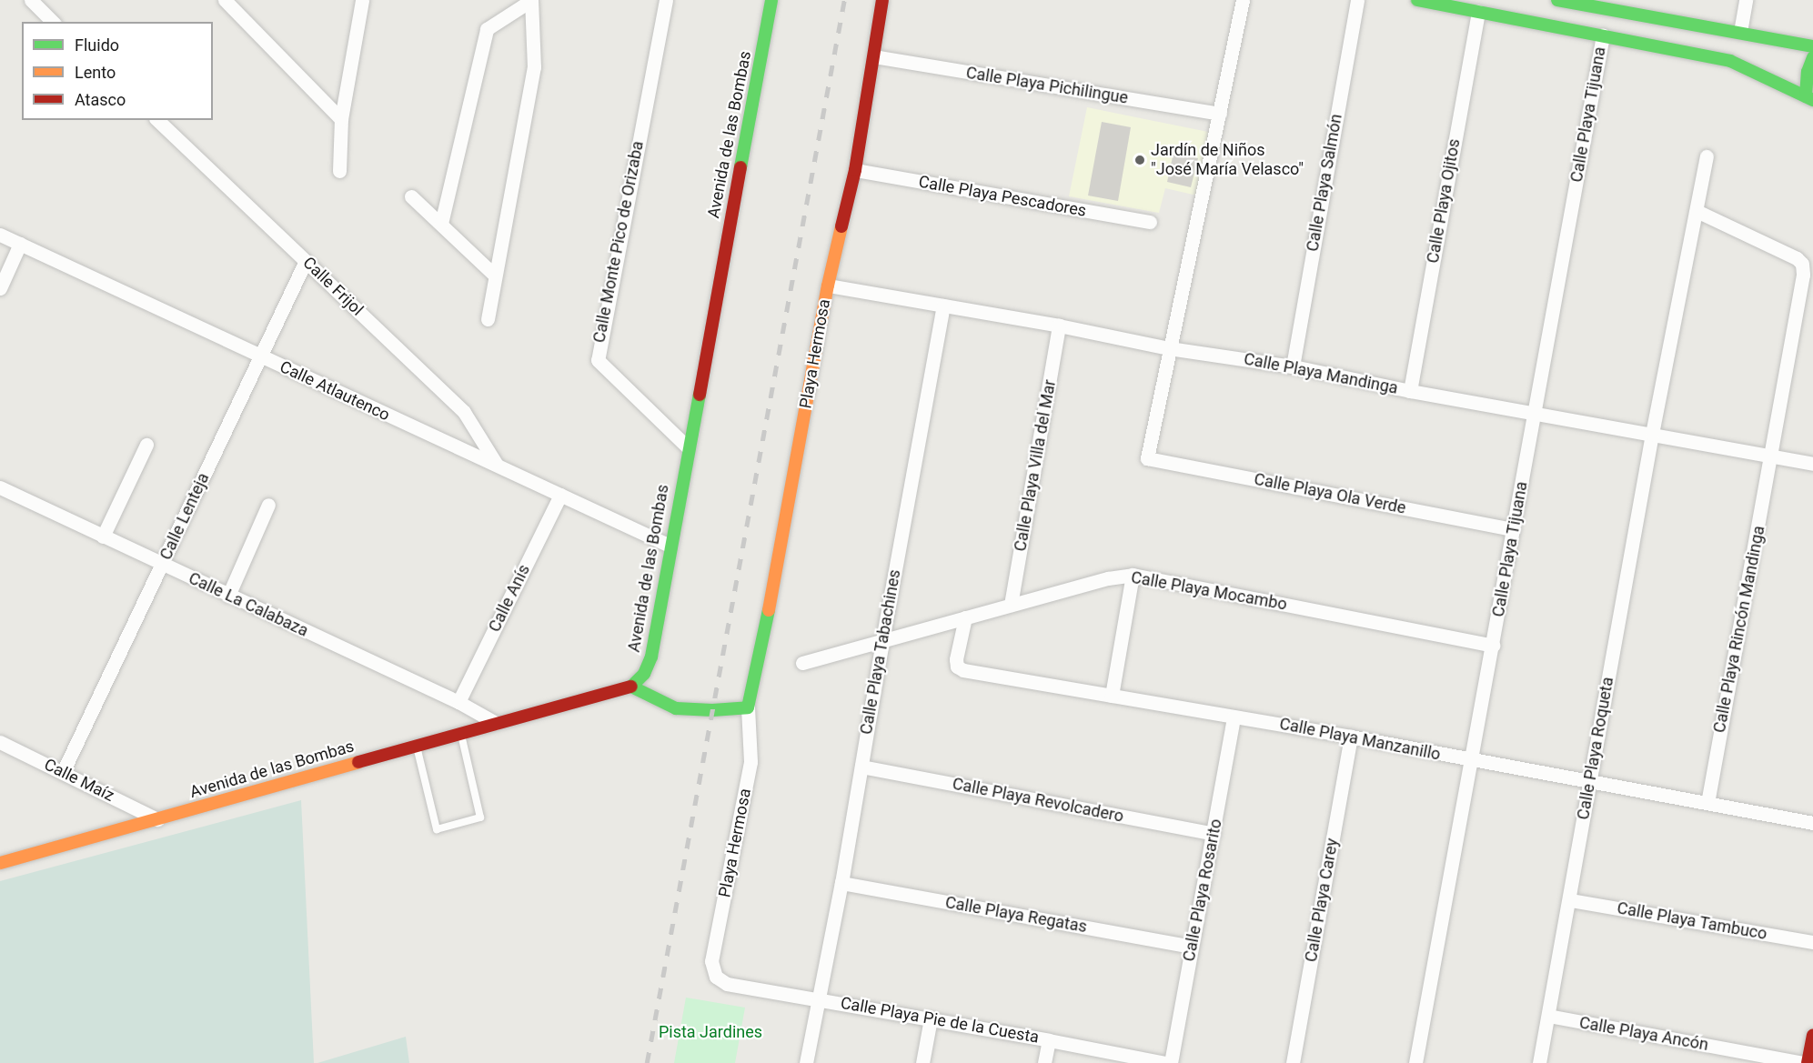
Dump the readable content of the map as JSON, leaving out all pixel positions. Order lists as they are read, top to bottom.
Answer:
{
  "streets": {
    "main road": ["Avenida de las Bombas", "Playa Hermosa"],
    "street": [
      "Calle Playa Pichilingue",
      "Calle Playa Tijuana",
      "Calle Playa Salmón",
      "Calle Playa Pescadores",
      "Calle Playa Ojitos",
      "Calle Monte Pico de Orizaba",
      "Calle Frijol",
      "Calle Playa Mandinga",
      "Calle Atlautenco",
      "Calle Playa Villa del Mar",
      "Calle Playa Ola Verde",
      "Calle Lenteja",
      "Calle Playa Mocambo",
      "Calle Anís",
      "Calle La Calabaza",
      "Calle Playa Rincón Mandinga",
      "Calle Playa Tabachines",
      "Calle Playa Manzanillo",
      "Calle Playa Roqueta",
      "Calle Maíz",
      "Calle Playa Revolcadero",
      "Calle Playa Rosarito",
      "Calle Playa Carey",
      "Calle Playa Regatas",
      "Calle Playa Tambuco",
      "Calle Playa Pie de la Cuesta",
      "Calle Playa Ancón"
    ]
  },
  "crossings": [
    ["Calle Playa Pichilingue", "Playa Hermosa"],
    ["Calle Playa Tijuana", "Calle Playa Mandinga"],
    ["Calle Playa Tijuana", "Calle Playa Ola Verde"],
    ["Calle Playa Tijuana", "Calle Playa Mocambo"],
    ["Calle Playa Tijuana", "Calle Playa Manzanillo"],
    ["Avenida de las Bombas", "Calle Monte Pico de Orizaba"],
    ["Avenida de las Bombas", "Calle Atlautenco"],
    ["Avenida de las Bombas", "Calle La Calabaza"],
    ["Avenida de las Bombas", "Calle Maíz"],
    ["Calle Playa Salmón", "Calle Playa Mandinga"],
    ["Calle Playa Pescadores", "Playa Hermosa"],
    ["Calle Playa Ojitos", "Calle Playa Mandinga"],
    ["Calle Frijol", "Calle Atlautenco"],
    ["Calle Frijol", "Calle Lenteja"],
    ["Playa Hermosa", "Calle Playa Mandinga"],
    ["Playa Hermosa", "Calle Playa Pie de la Cuesta"],
    ["Calle Playa Mandinga", "Calle Playa Villa del Mar"],
    ["Calle Playa Mandinga", "Calle Playa Ola Verde"],
    ["Calle Playa Mandinga", "Calle Playa Rincón Mandinga"],
    ["Calle Playa Mandinga", "Calle Playa Tabachines"],
    ["Calle Playa Mandinga", "Calle Playa Roqueta"],
    ["Calle Atlautenco", "Calle Lenteja"],
    ["Calle Atlautenco", "Calle Anís"],
    ["Calle Playa Villa del Mar", "Calle Playa Mocambo"],
    ["Calle Lenteja", "Calle La Calabaza"],
    ["Calle Lenteja", "Calle Maíz"],
    ["Calle Playa Mocambo", "Calle Playa Tabachines"],
    ["Calle Playa Mocambo", "Calle Playa Manzanillo"],
    ["Calle Anís", "Calle La Calabaza"],
    ["Calle Playa Rincón Mandinga", "Calle Playa Manzanillo"],
    ["Calle Playa Rincón Mandinga", "Calle Playa Roqueta"],
    ["Calle Playa Tabachines", "Calle Playa Revolcadero"],
    ["Calle Playa Tabachines", "Calle Playa Regatas"],
    ["Calle Playa Tabachines", "Calle Playa Pie de la Cuesta"],
    ["Calle Playa Manzanillo", "Calle Playa Roqueta"],
    ["Calle Playa Manzanillo", "Calle Playa Rosarito"],
    ["Calle Playa Manzanillo", "Calle Playa Carey"],
    ["Calle Playa Roqueta", "Calle Playa Tambuco"],
    ["Calle Playa Roqueta", "Calle Playa Ancón"],
    ["Calle Playa Revolcadero", "Calle Playa Rosarito"],
    ["Calle Playa Rosarito", "Calle Playa Regatas"]
  ],
  "parks": ["Pista Jardines"],
  "places": ["Jardín de Niños \"José María Velasco\""],
  "legend": ["Fluido", "Lento", "Atasco"]
}
